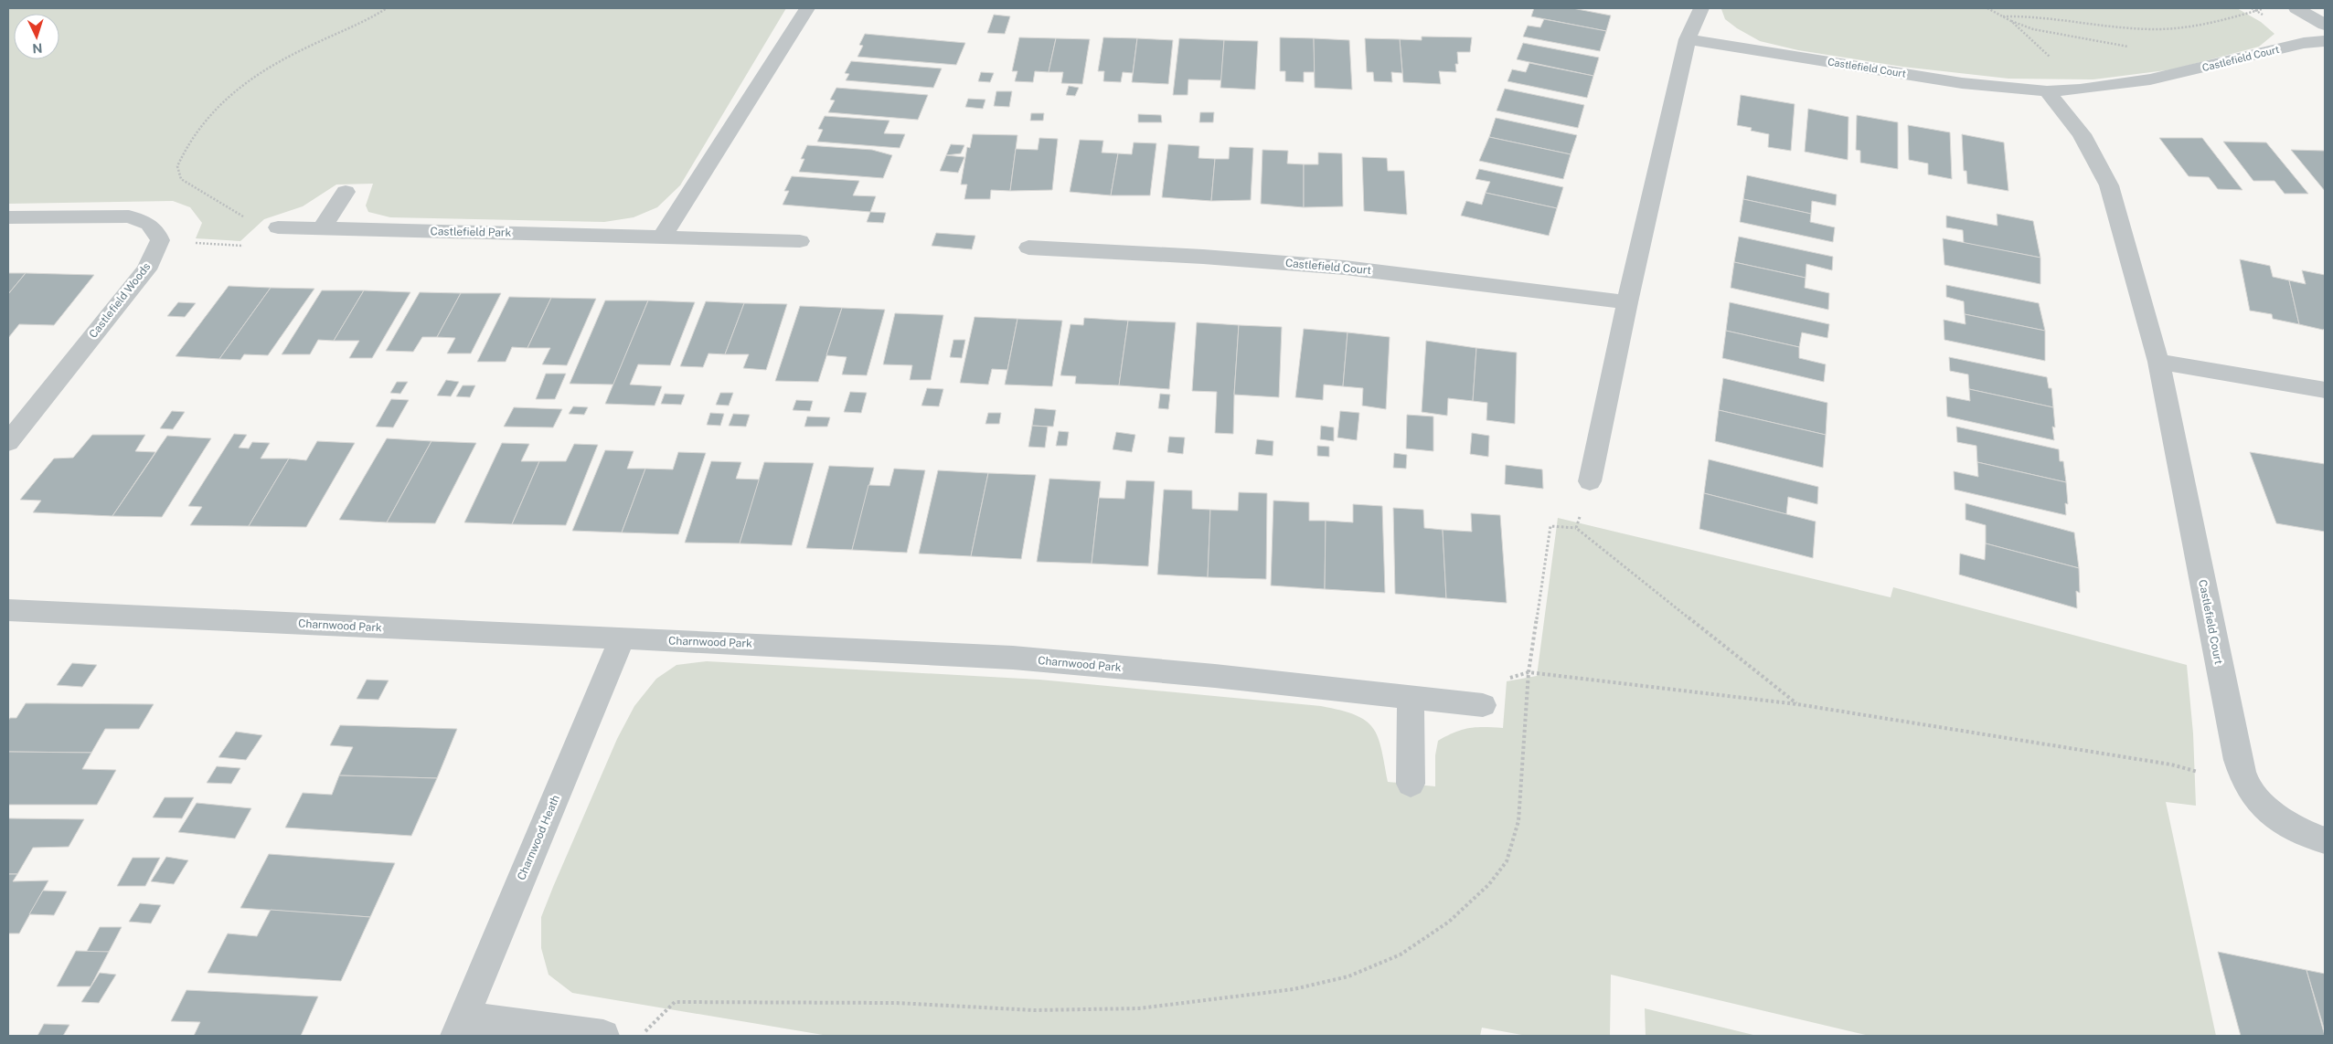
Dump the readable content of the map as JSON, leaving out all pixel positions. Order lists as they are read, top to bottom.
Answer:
{
  "streets": {
    "street": [
      "Castlefield Court",
      "Castlefield Park",
      "Castlefield Woods",
      "Charnwood Park",
      "Charnwood Heath"
    ]
  },
  "crossings": [
    ["Charnwood Park", "Charnwood Heath"]
  ],
  "north": "bottom"
}
